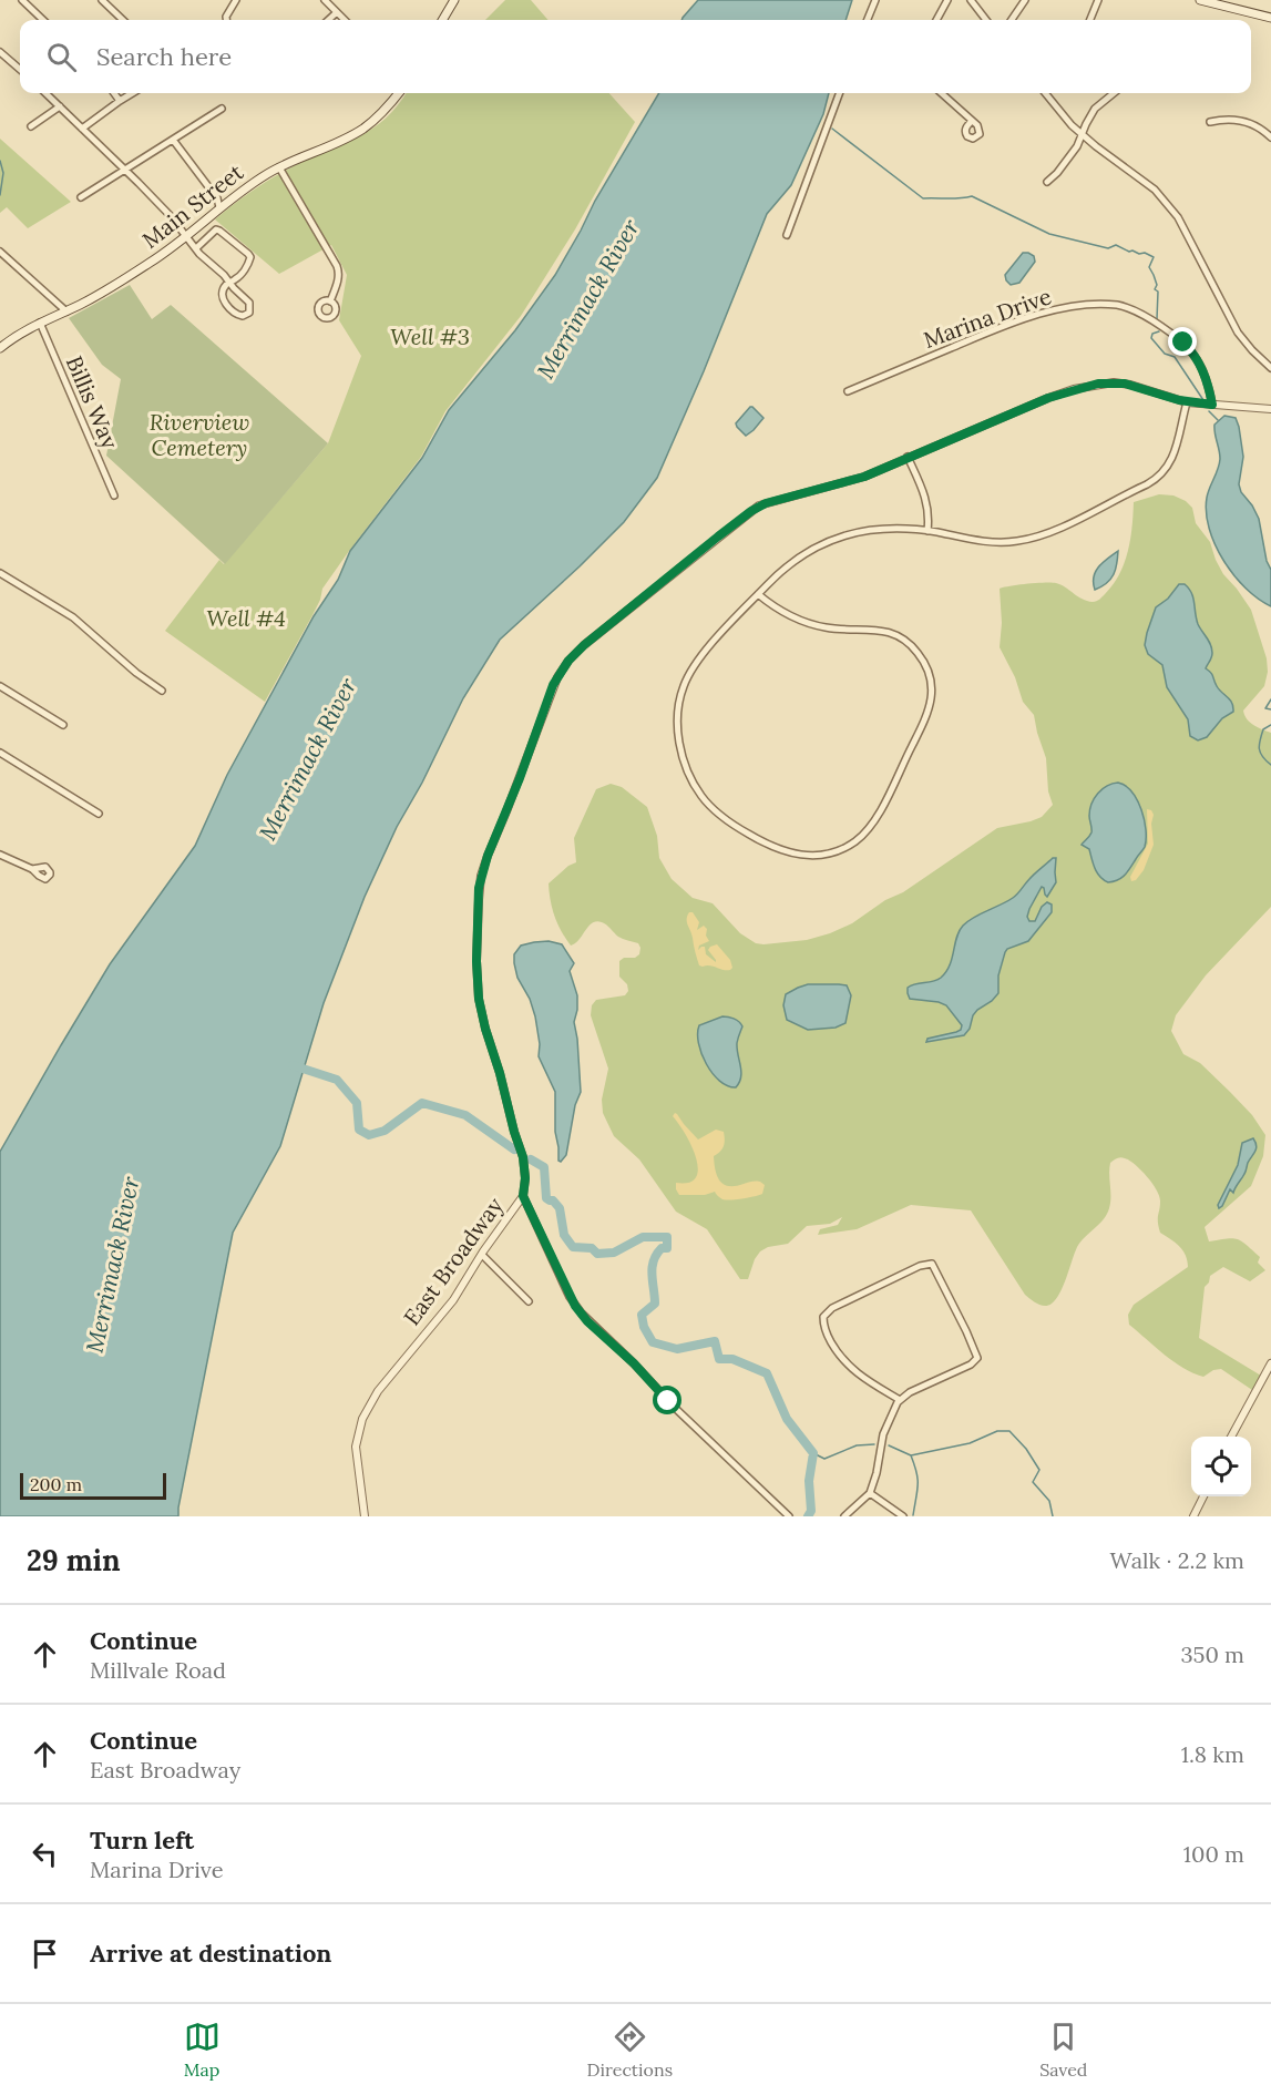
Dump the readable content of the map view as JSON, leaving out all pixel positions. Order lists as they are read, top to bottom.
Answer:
{
  "streets": {
    "main road": ["Main Street"],
    "street": ["Marina Drive", "Billis Way", "East Broadway"]
  },
  "crossings": [
    ["Main Street", "Billis Way"],
    ["Marina Drive", "East Broadway"]
  ],
  "water": ["Merrimack River"],
  "parks": ["Well #3", "Riverview Cemetery", "Well #4"],
  "scale_bar": "200 m",
  "page": {
    "search": "Search here",
    "scale": "200 m",
    "heading": ["29 min", "Walk · 2.2 km"],
    "list": [
      ["Continue", "Millvale Road", "350 m"],
      ["Continue", "East Broadway", "1.8 km"],
      ["Turn left", "Marina Drive", "100 m"],
      "Arrive at destination"
    ],
    "nav": ["Map", "Directions", "Saved"]
  }
}
